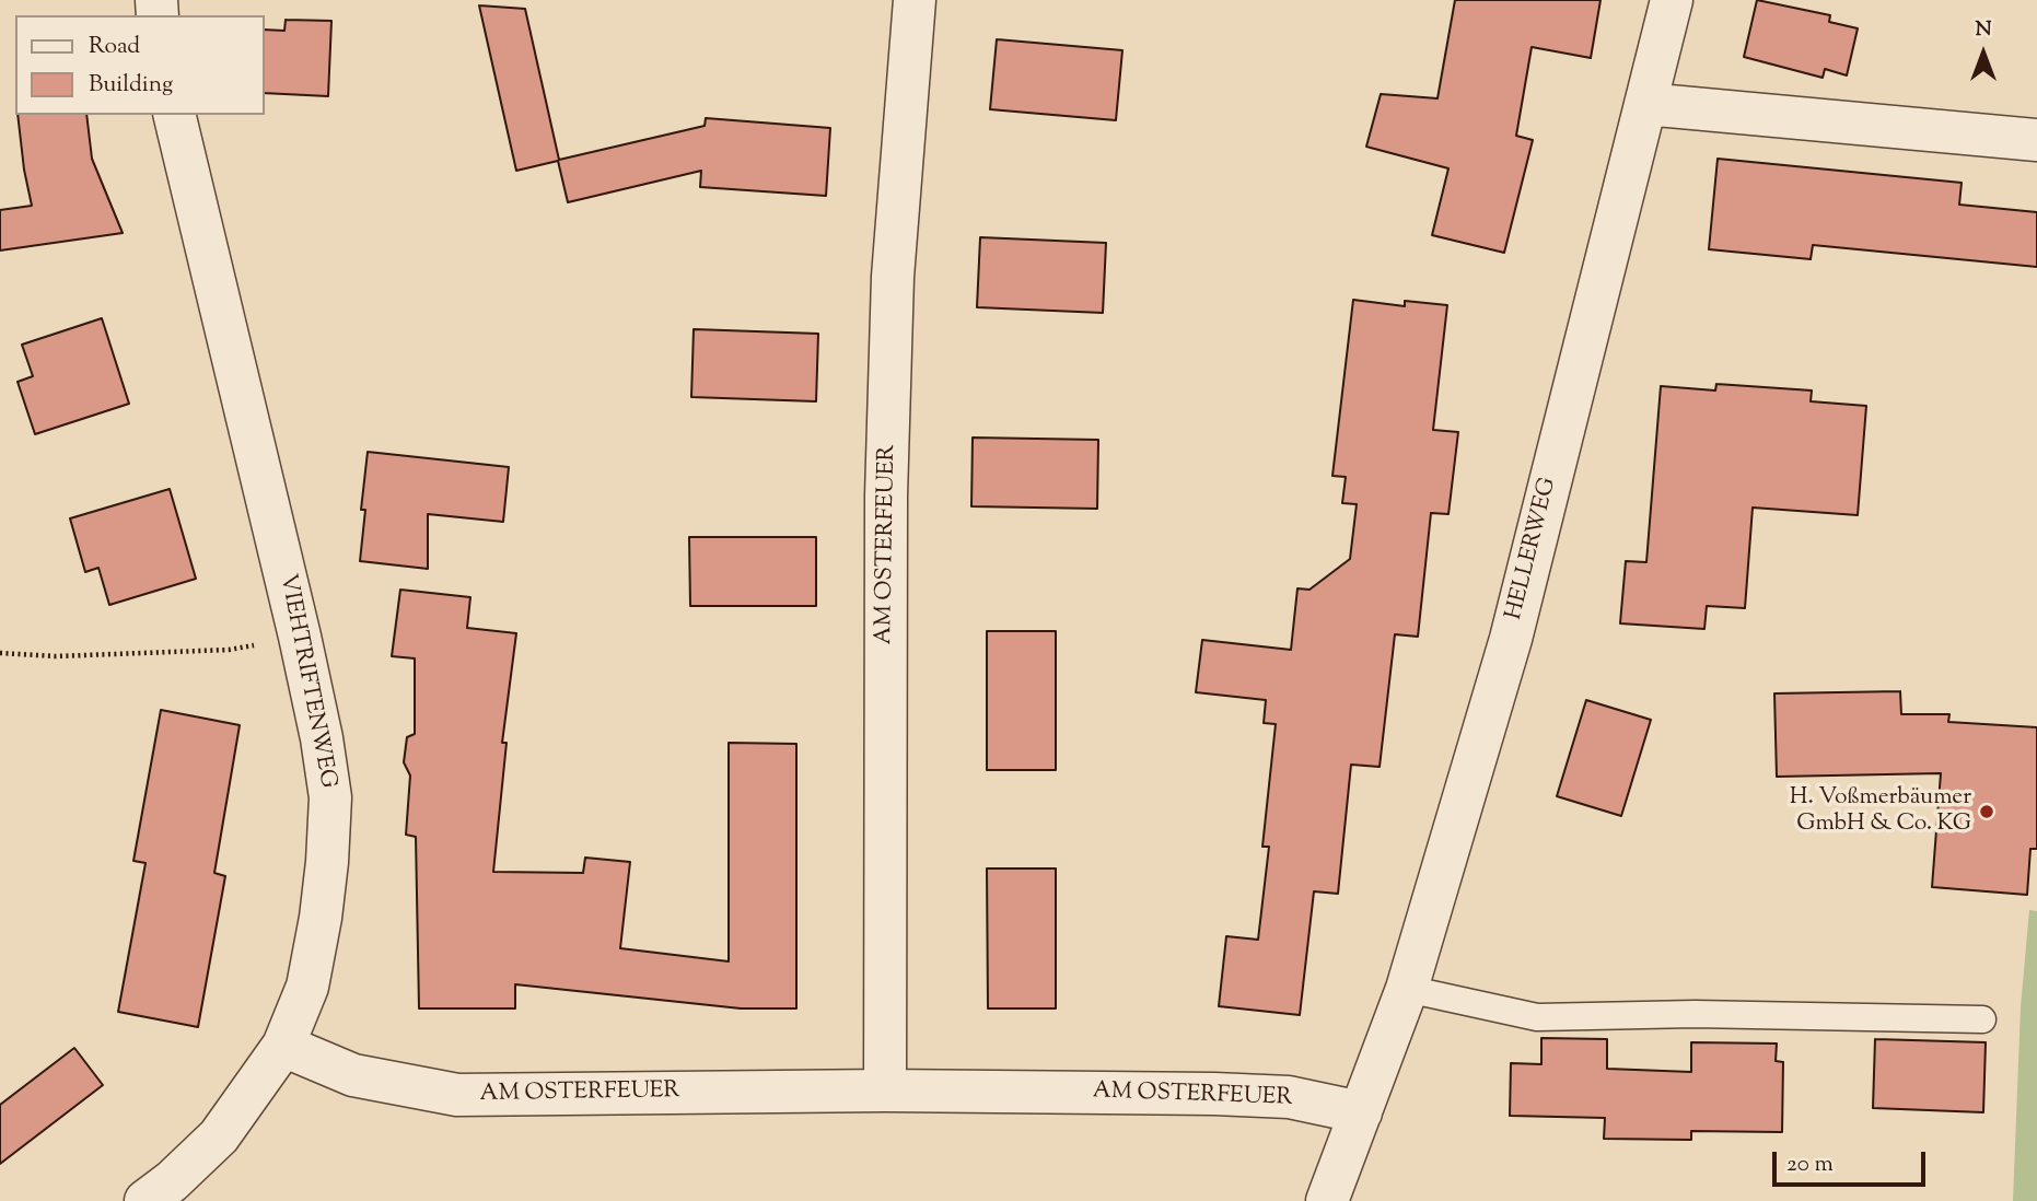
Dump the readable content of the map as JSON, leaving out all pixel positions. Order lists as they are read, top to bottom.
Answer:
{
  "streets": {
    "street": ["AM OSTERFEUER", "HELLERWEG", "VIEHTRIFTENWEG"]
  },
  "crossings": [
    ["AM OSTERFEUER", "HELLERWEG"],
    ["AM OSTERFEUER", "VIEHTRIFTENWEG"]
  ],
  "places": ["H. Voßmerbäumer GmbH & Co. KG"],
  "legend": ["Road", "Building"],
  "scale_bar": "20 m",
  "north": "top"
}
